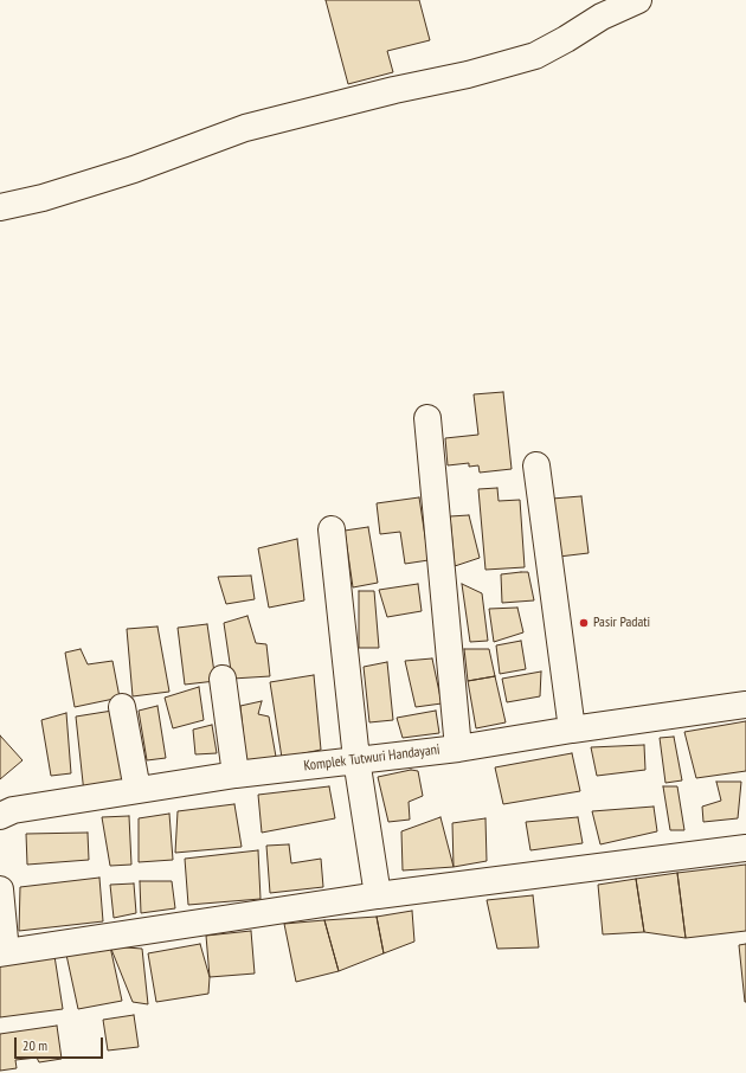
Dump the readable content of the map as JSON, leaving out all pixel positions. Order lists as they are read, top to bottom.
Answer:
{
  "streets": {
    "street": ["Komplek Tutwuri Handayani"]
  },
  "places": ["Pasir Padati"],
  "scale_bar": "20 m"
}
